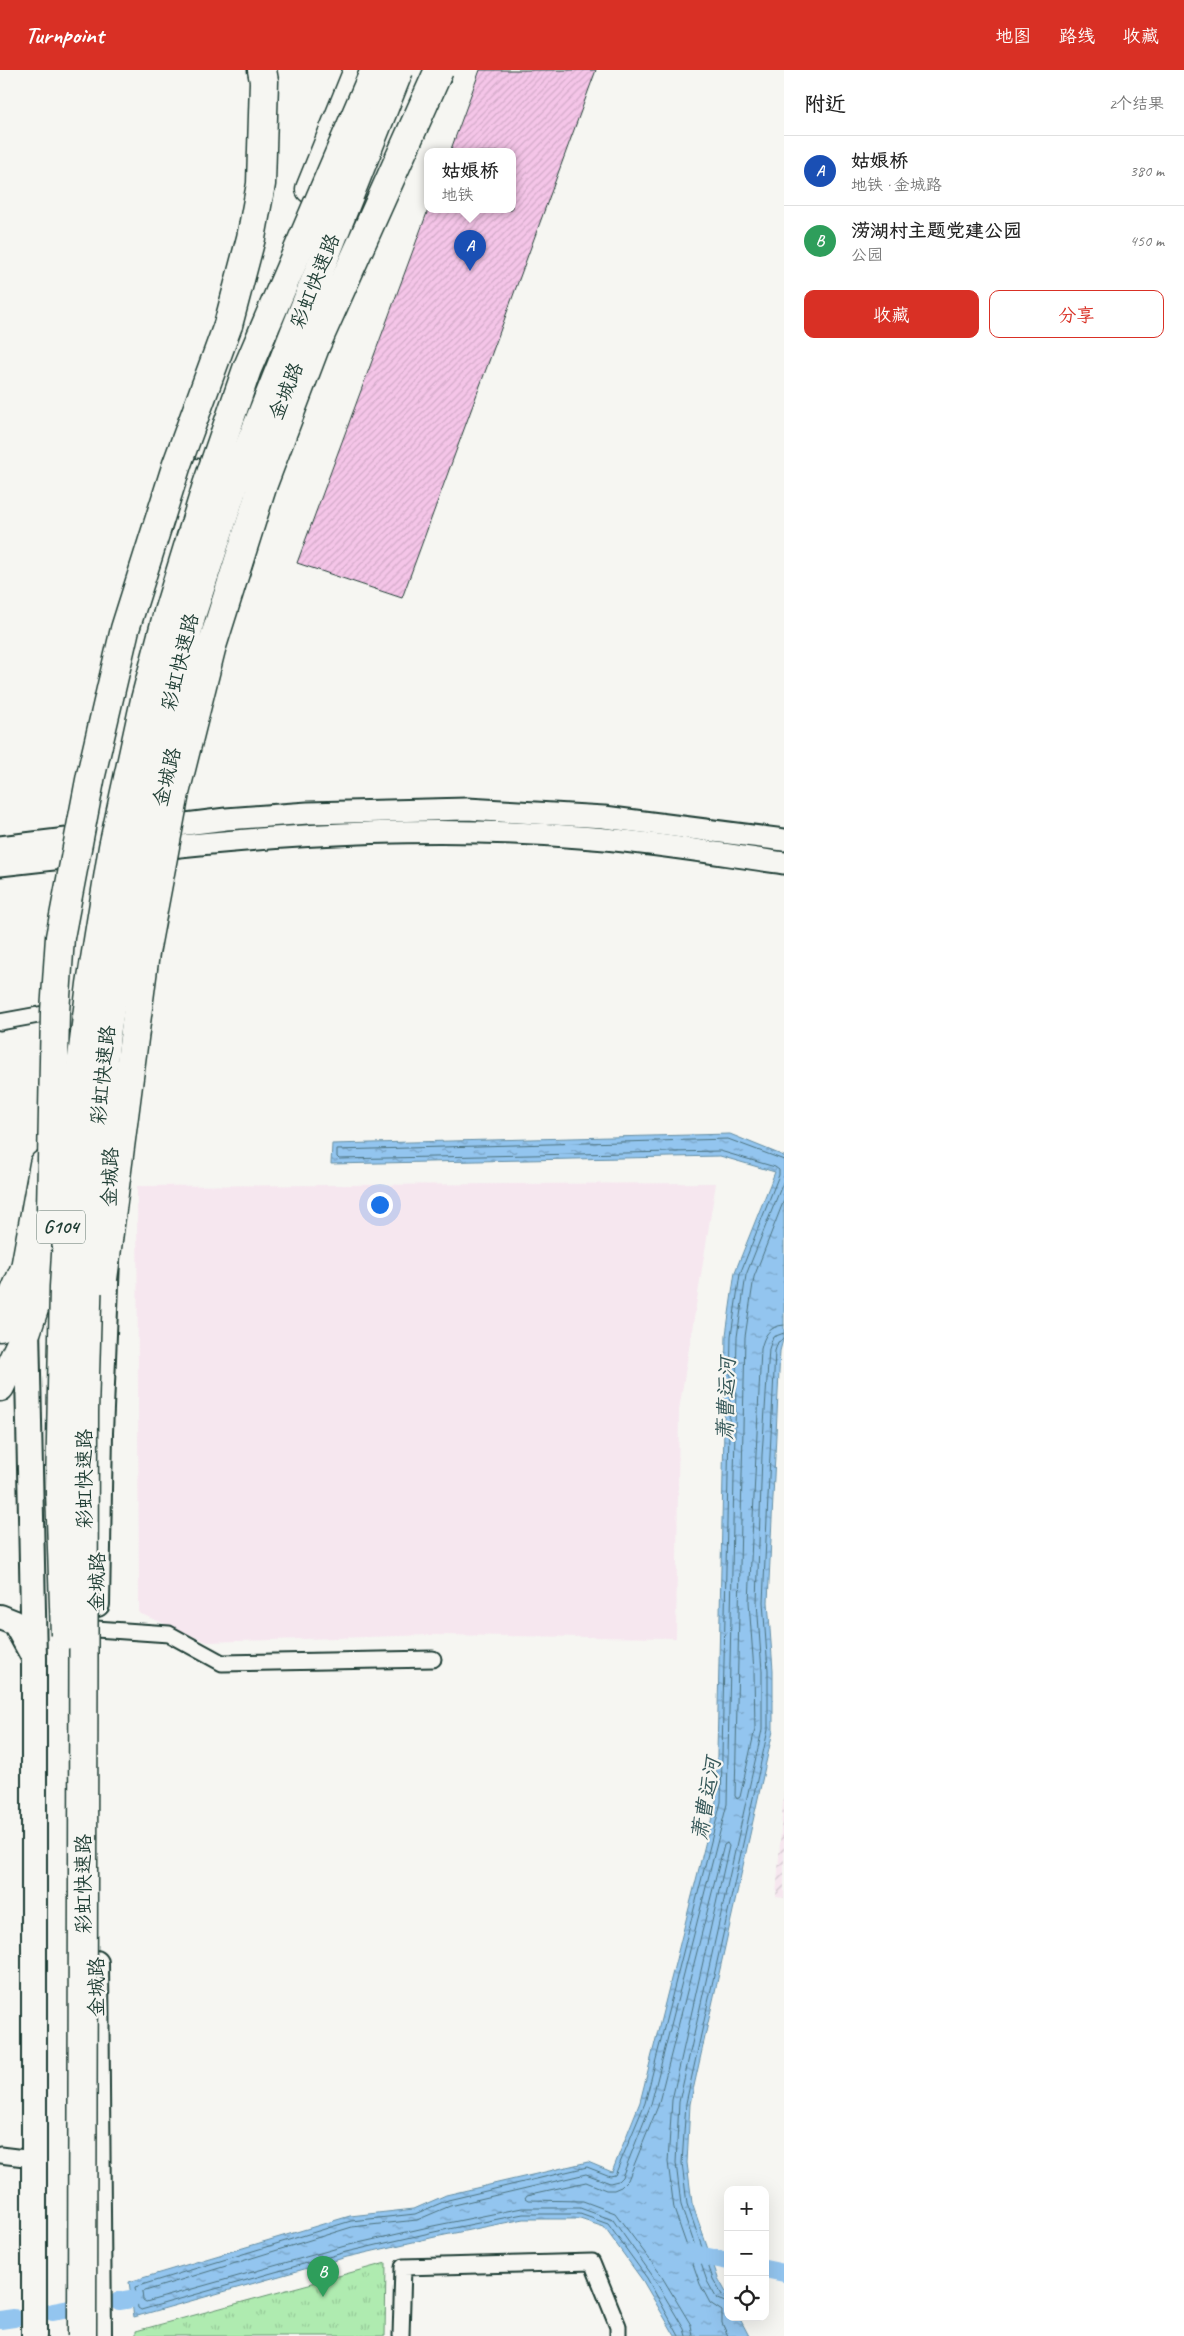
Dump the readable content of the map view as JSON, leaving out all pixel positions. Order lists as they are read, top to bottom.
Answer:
{
  "streets": {
    "highway": ["彩虹快速路", "金城路", "G104"]
  },
  "crossings": [
    ["金城路", "G104"]
  ],
  "water": ["萧曹运河"],
  "page": {
    "header": "Turnpoint",
    "nav": ["地图", "路线", "收藏"],
    "heading": ["附近", "2个结果"],
    "list": [
      {
        "mark": "A",
        "name": "姑娘桥",
        "note": "地铁 · 金城路",
        "value": "380 m"
      },
      {
        "mark": "B",
        "name": "涝湖村主题党建公园",
        "note": "公园",
        "value": "450 m"
      }
    ],
    "popup": ["姑娘桥", "地铁"],
    "pins": ["A", "B"],
    "buttons": ["收藏", "分享"],
    "map_buttons": ["+", "−"]
  }
}
